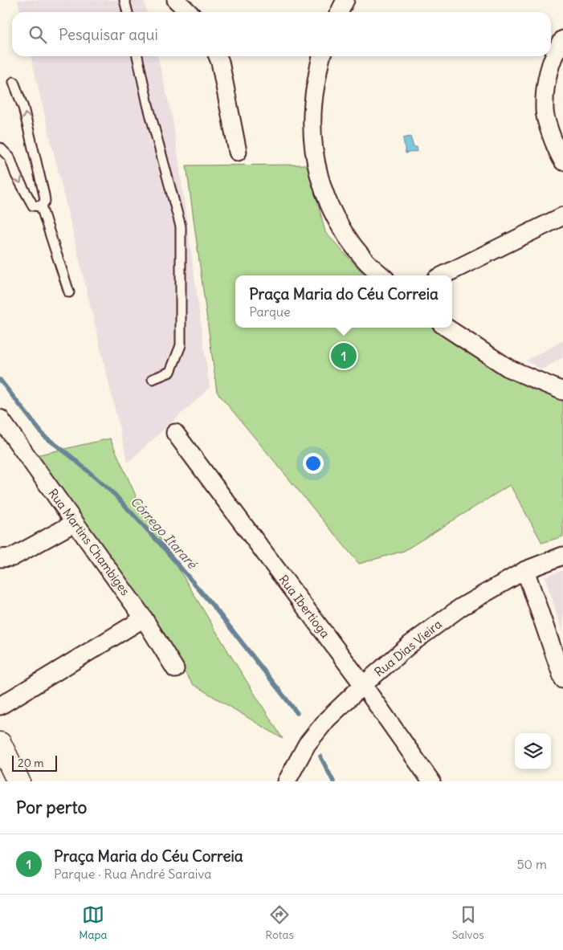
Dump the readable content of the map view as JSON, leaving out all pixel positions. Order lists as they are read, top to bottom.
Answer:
{
  "streets": {
    "street": ["Rua Martins Chambiges", "Rua Ibertioga", "Rua Dias Vieira"]
  },
  "crossings": [
    ["Rua Ibertioga", "Rua Dias Vieira"]
  ],
  "water": ["Córrego Itararé"],
  "scale_bar": "20 m",
  "page": {
    "search": "Pesquisar aqui",
    "popup": ["Praça Maria do Céu Correia", "Parque"],
    "pins": "1",
    "scale": "20 m",
    "heading": "Por perto",
    "list": [
      {
        "mark": "1",
        "name": "Praça Maria do Céu Correia",
        "note": "Parque · Rua André Saraiva",
        "value": "50 m"
      }
    ],
    "nav": ["Mapa", "Rotas", "Salvos"]
  }
}
